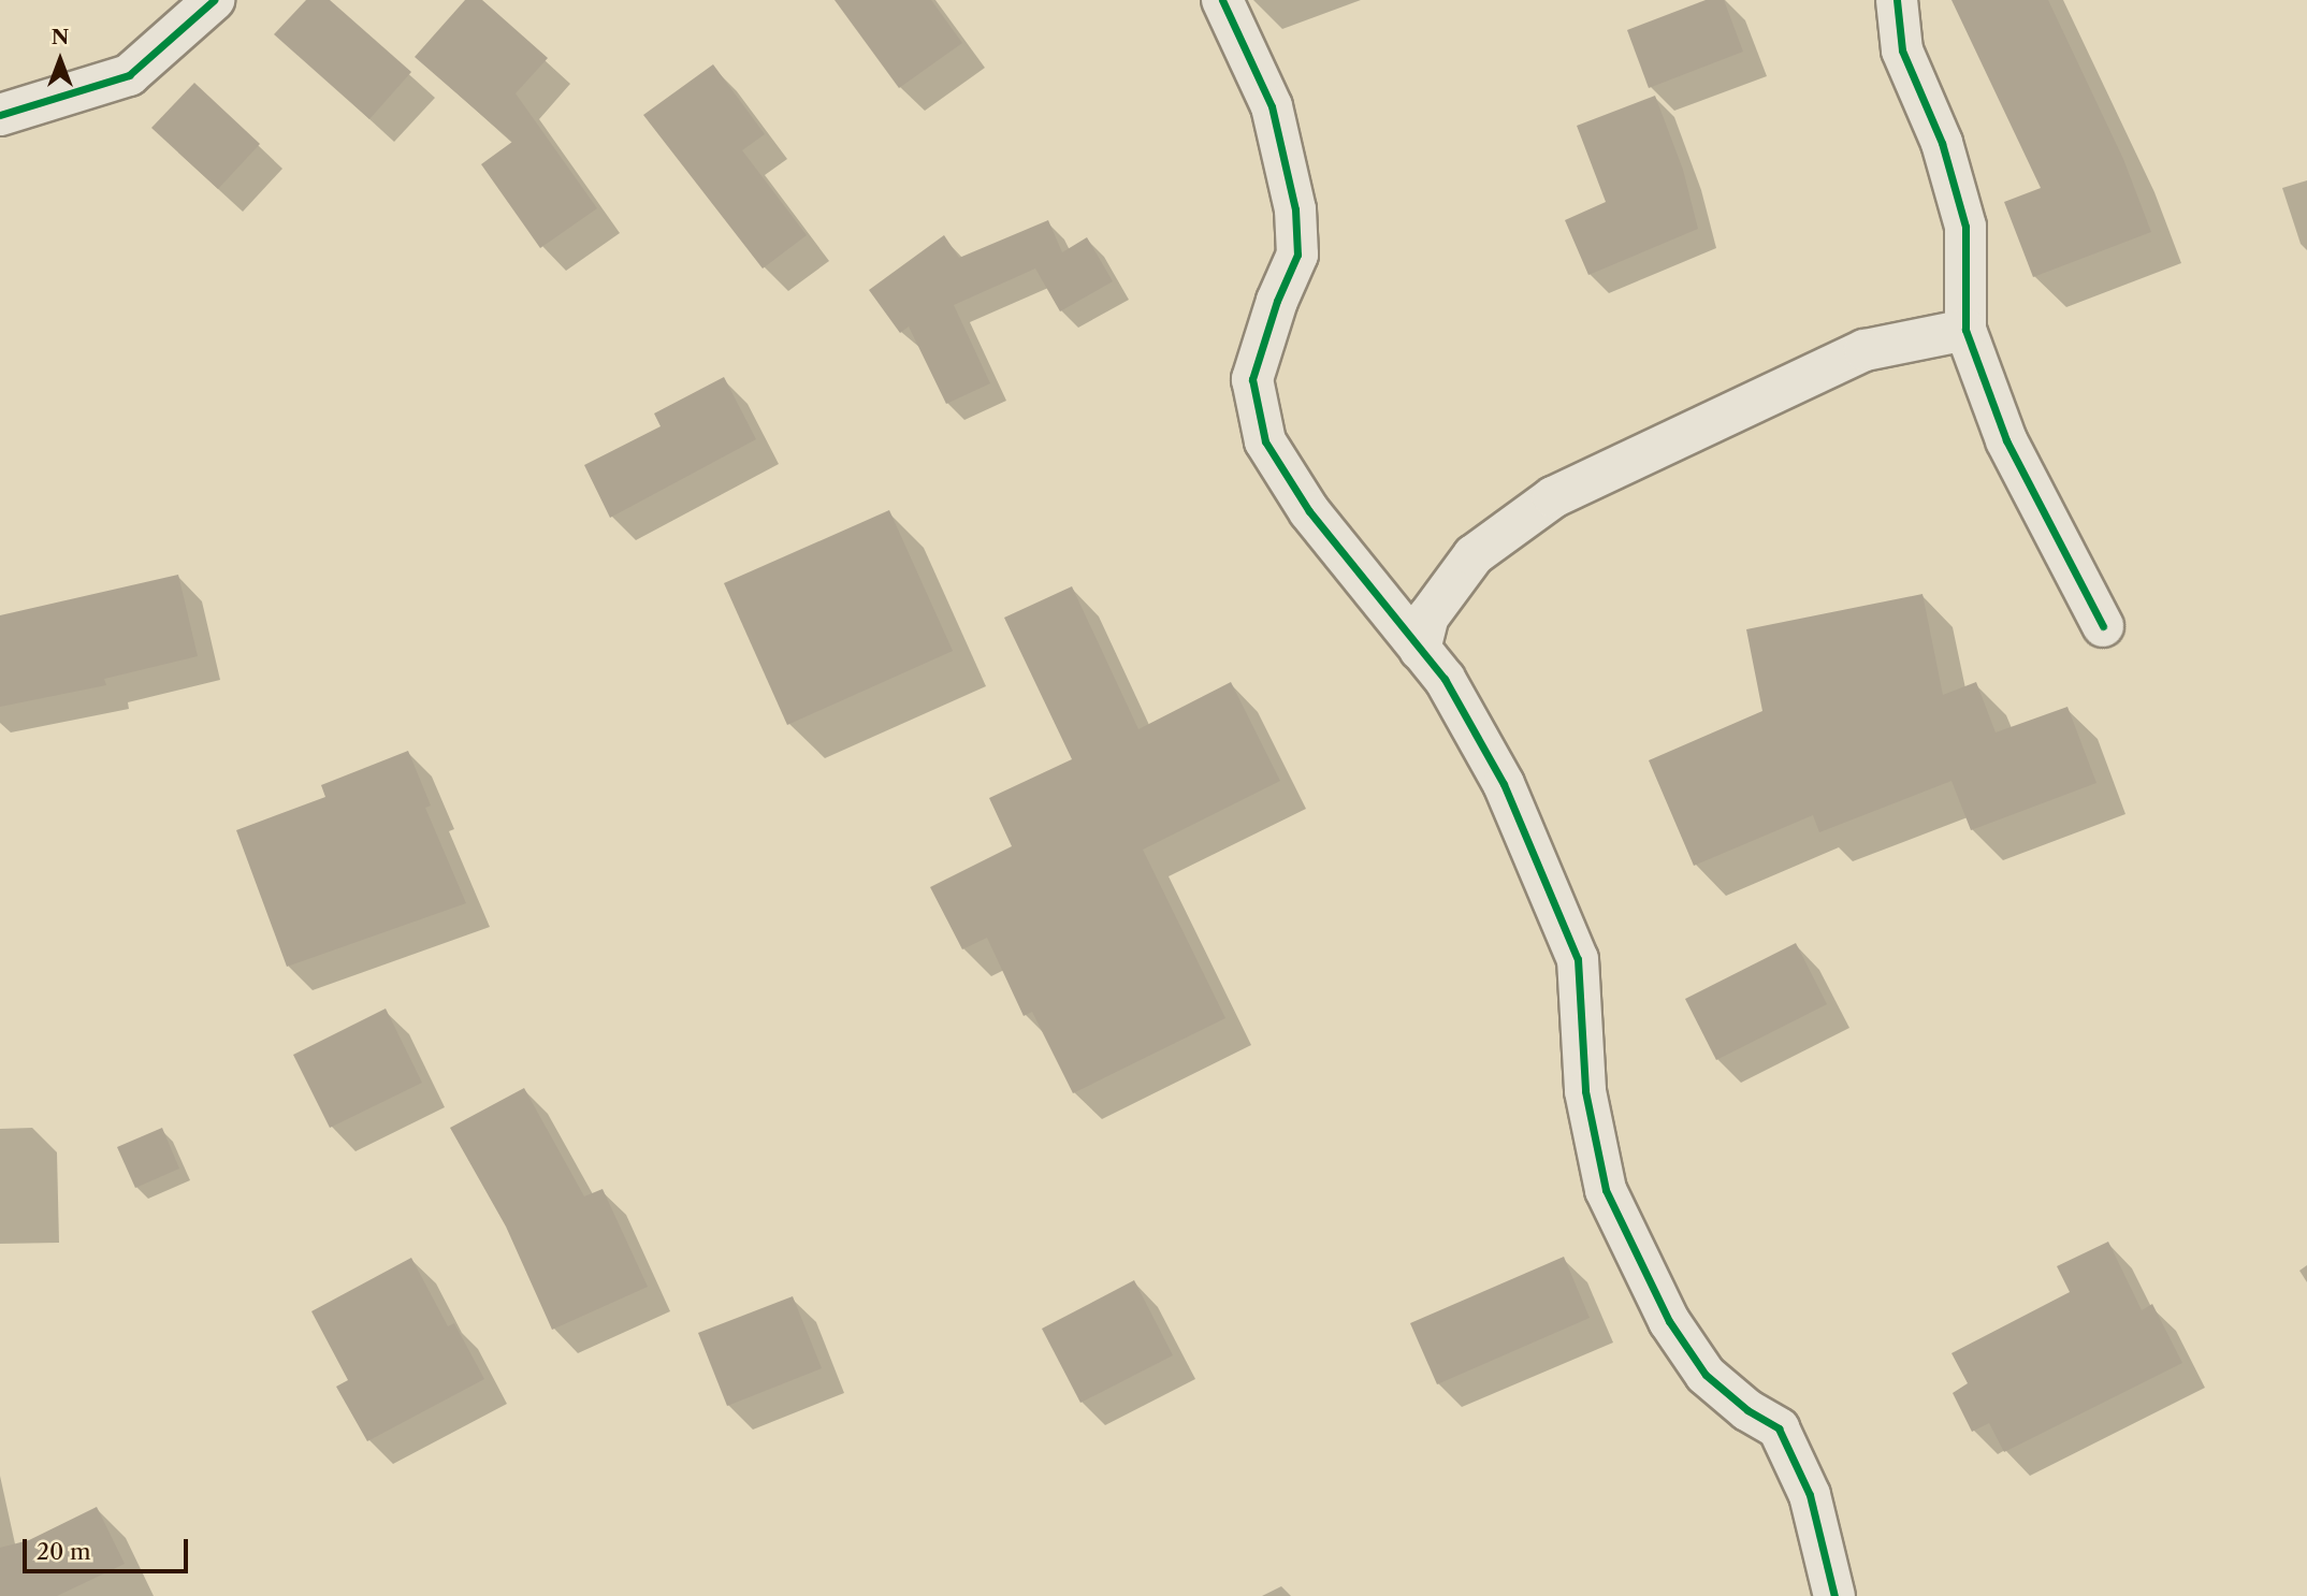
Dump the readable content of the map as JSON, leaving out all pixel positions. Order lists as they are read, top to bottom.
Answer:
{
  "scale_bar": "20 m",
  "north": "top"
}
